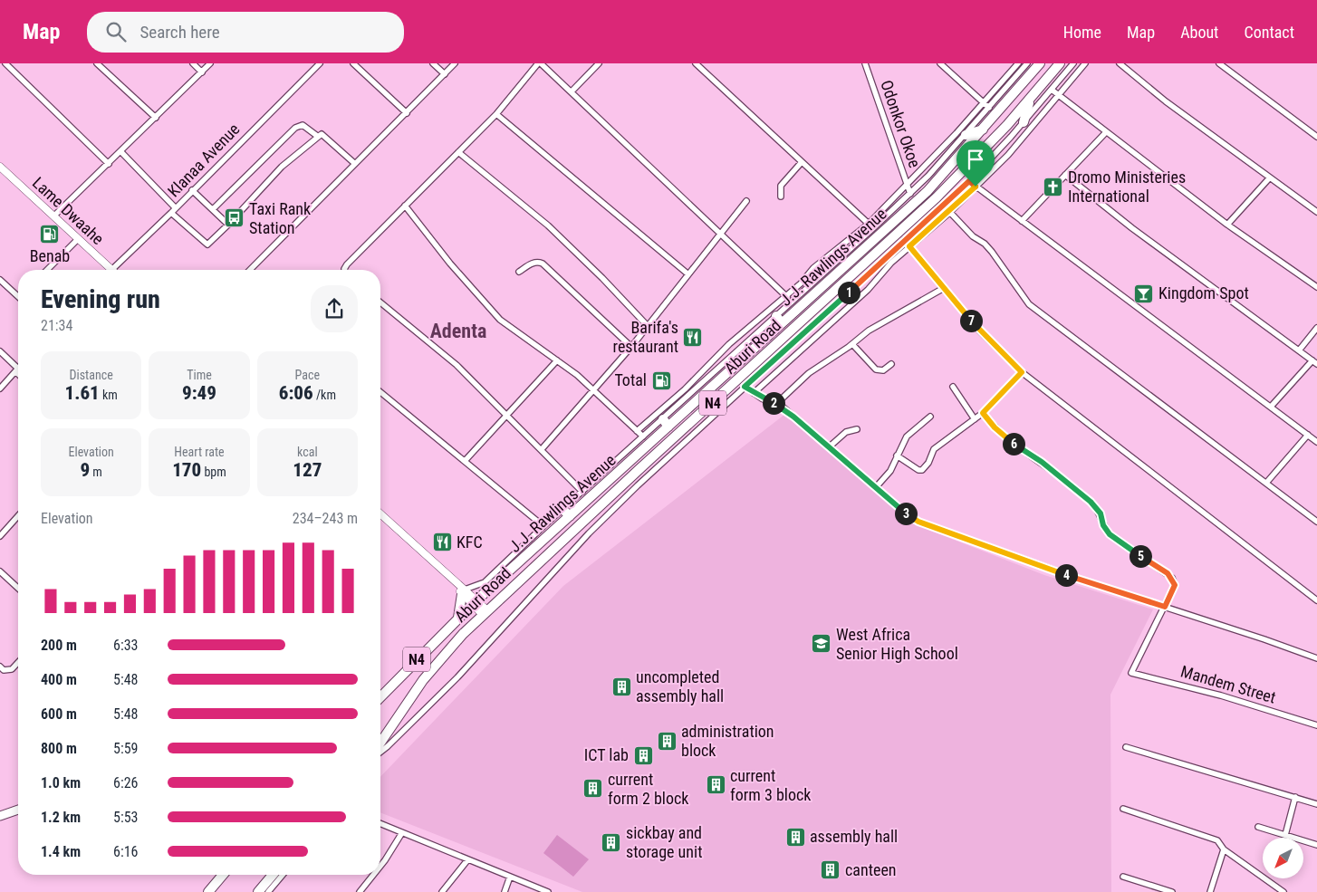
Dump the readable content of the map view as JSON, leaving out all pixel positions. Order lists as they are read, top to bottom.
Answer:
{
  "streets": {
    "highway": ["J.J. Rawlings Avenue", "Aburi Road", "N4"],
    "street": [
      "Odonkor Okoe",
      "Klanaa Avenue",
      "Lame Dwaahe",
      "Mandem Street"
    ]
  },
  "crossings": [
    ["Klanaa Avenue", "Lame Dwaahe"],
    ["J.J. Rawlings Avenue", "N4"]
  ],
  "districts": ["Adenta"],
  "places": {
    "church": ["Dromo Ministeries International"],
    "bus stop": ["Taxi Rank Station"],
    "fuel station": ["Benab", "Total"],
    "bar": ["Kingdom Spot"],
    "restaurant": ["Barifa's restaurant", "KFC"],
    "school or university": ["West Africa Senior High School"],
    "building": [
      "uncompleted assembly hall",
      "administration block",
      "ICT lab",
      "current form 3 block",
      "current form 2 block",
      "assembly hall",
      "sickbay and storage unit",
      "canteen"
    ]
  },
  "north": "bottom left",
  "page": {
    "header": "Map",
    "search": "Search here",
    "nav": [
      "Home",
      "Map",
      "About",
      "Contact"
    ],
    "heading": ["Evening run", "21:34"],
    "pins": [
      "1",
      "7",
      "2",
      "6",
      "3",
      "5",
      "4"
    ],
    "stats": [
      ["Distance", "1.61 km"],
      ["Time", "9:49"],
      ["Pace", "6:06 /km"],
      ["Elevation", "9 m"],
      ["Heart rate", "170 bpm"],
      ["kcal", "127"]
    ],
    "chart": ["Elevation", "234–243 m"],
    "list": [
      {
        "name": "200 m",
        "note": "6:33"
      },
      {
        "name": "400 m",
        "note": "5:48"
      },
      {
        "name": "600 m",
        "note": "5:48"
      },
      {
        "name": "800 m",
        "note": "5:59"
      },
      {
        "name": "1.0 km",
        "note": "6:26"
      },
      {
        "name": "1.2 km",
        "note": "5:53"
      },
      {
        "name": "1.4 km",
        "note": "6:16"
      }
    ]
  }
}
